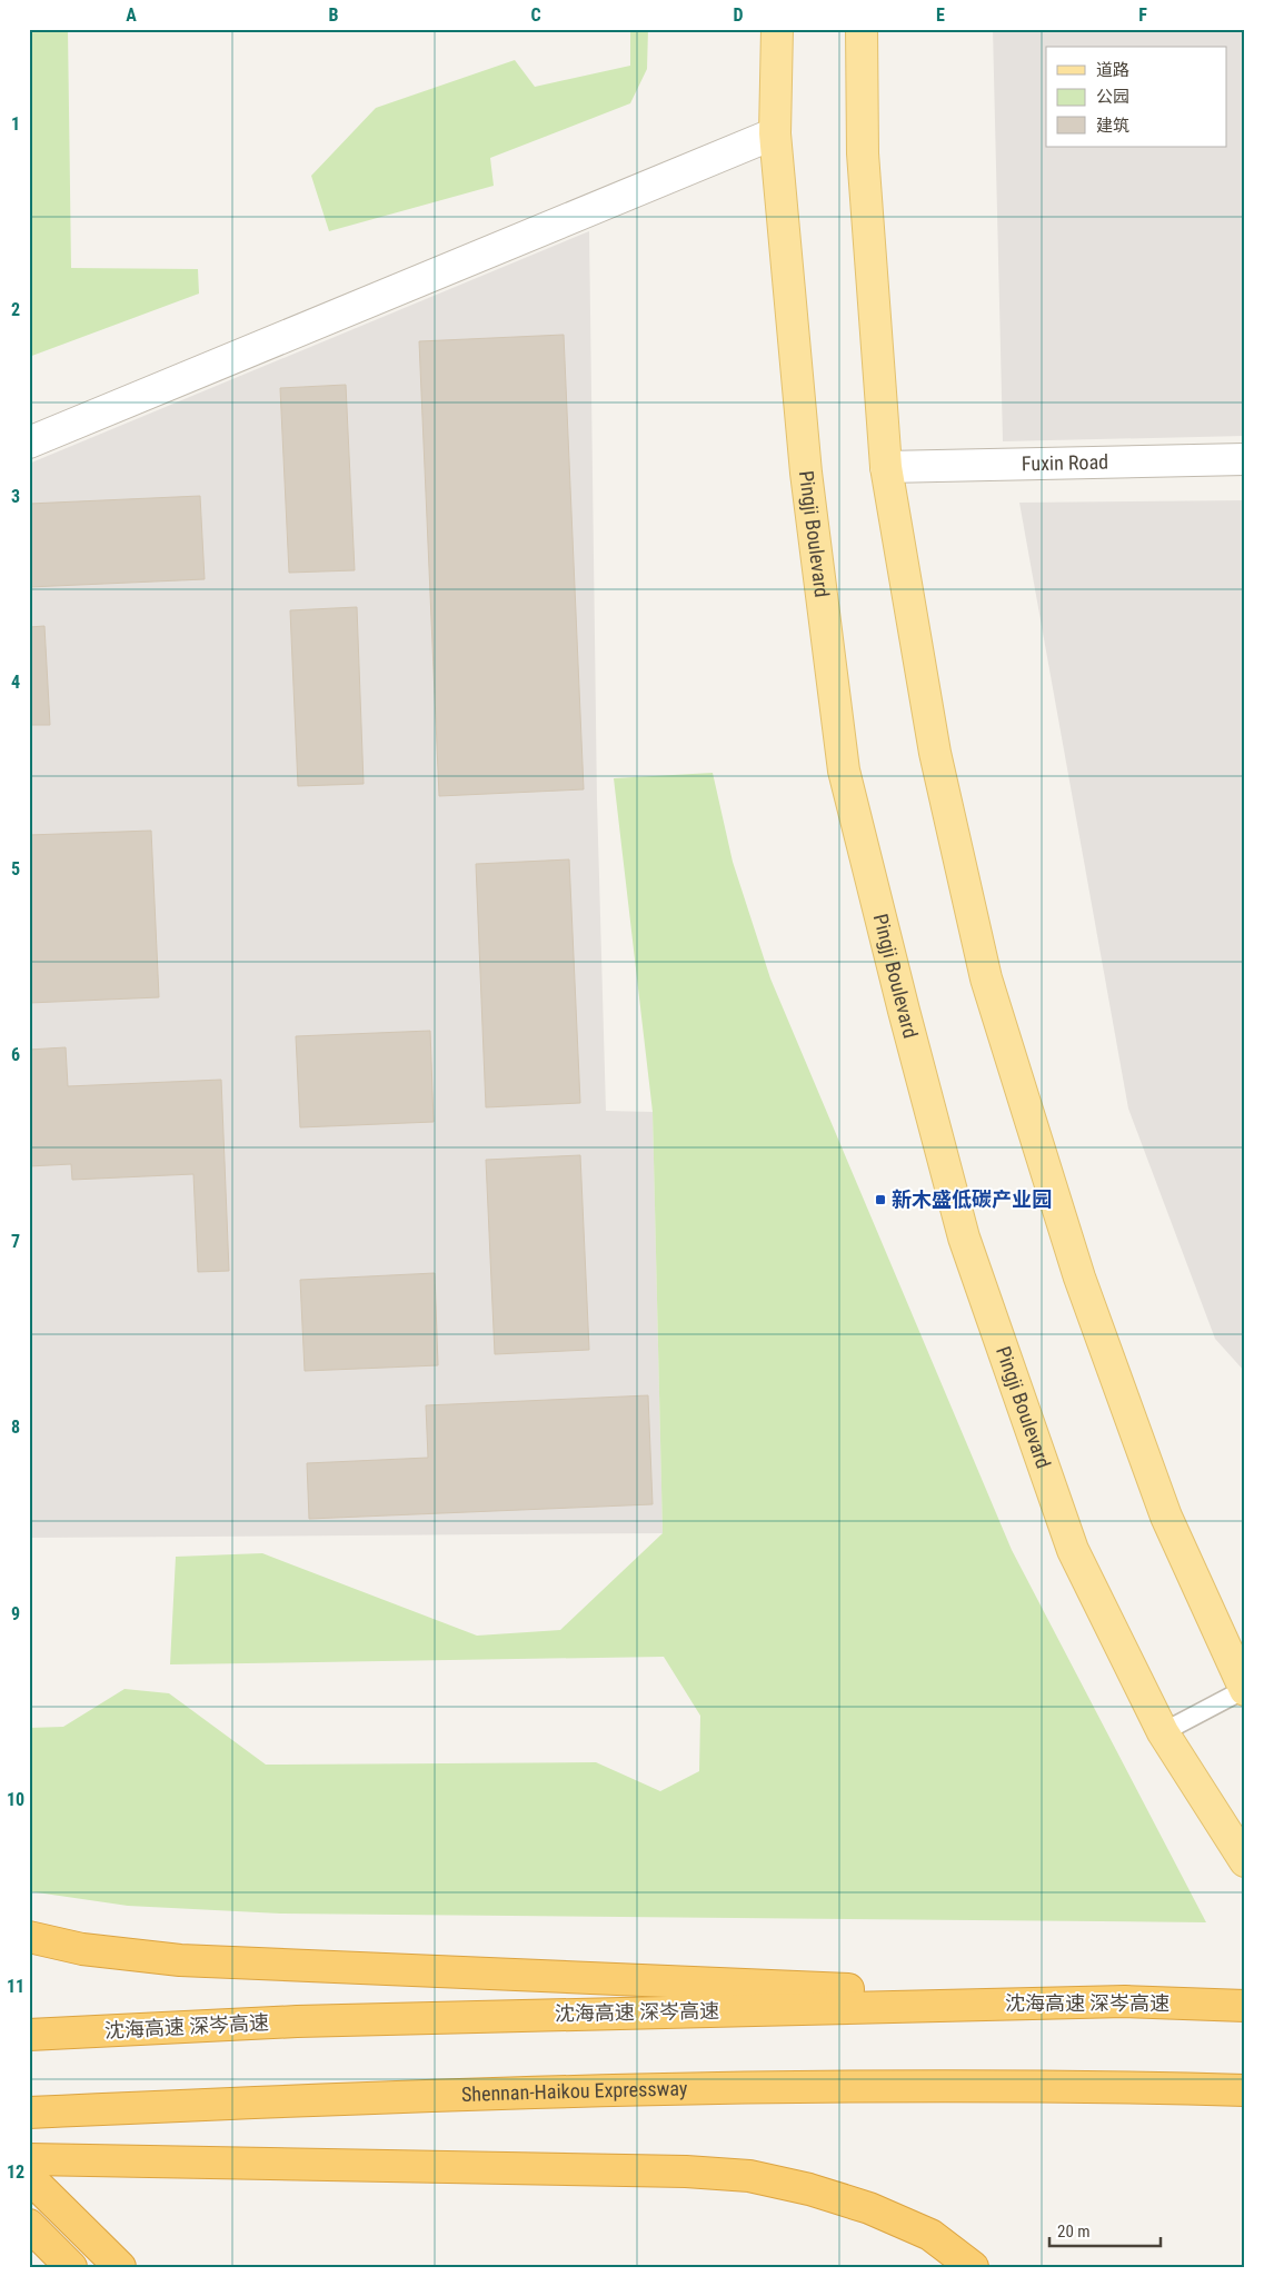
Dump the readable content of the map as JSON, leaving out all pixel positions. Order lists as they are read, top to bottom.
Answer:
{
  "streets": {
    "highway": ["沈海高速 深岑高速", "Shennan-Haikou Expressway"],
    "main road": ["Pingji Boulevard"],
    "street": ["Fuxin Road"]
  },
  "places": {
    "transit": ["新木盛低碳产业园"]
  },
  "legend": ["道路", "公园", "建筑"],
  "scale_bar": "20 m",
  "grid": {
    "columns": [
      "A",
      "B",
      "C",
      "D",
      "E",
      "F"
    ],
    "rows": [
      "1",
      "2",
      "3",
      "4",
      "5",
      "6",
      "7",
      "8",
      "9",
      "10",
      "11",
      "12"
    ]
  }
}
